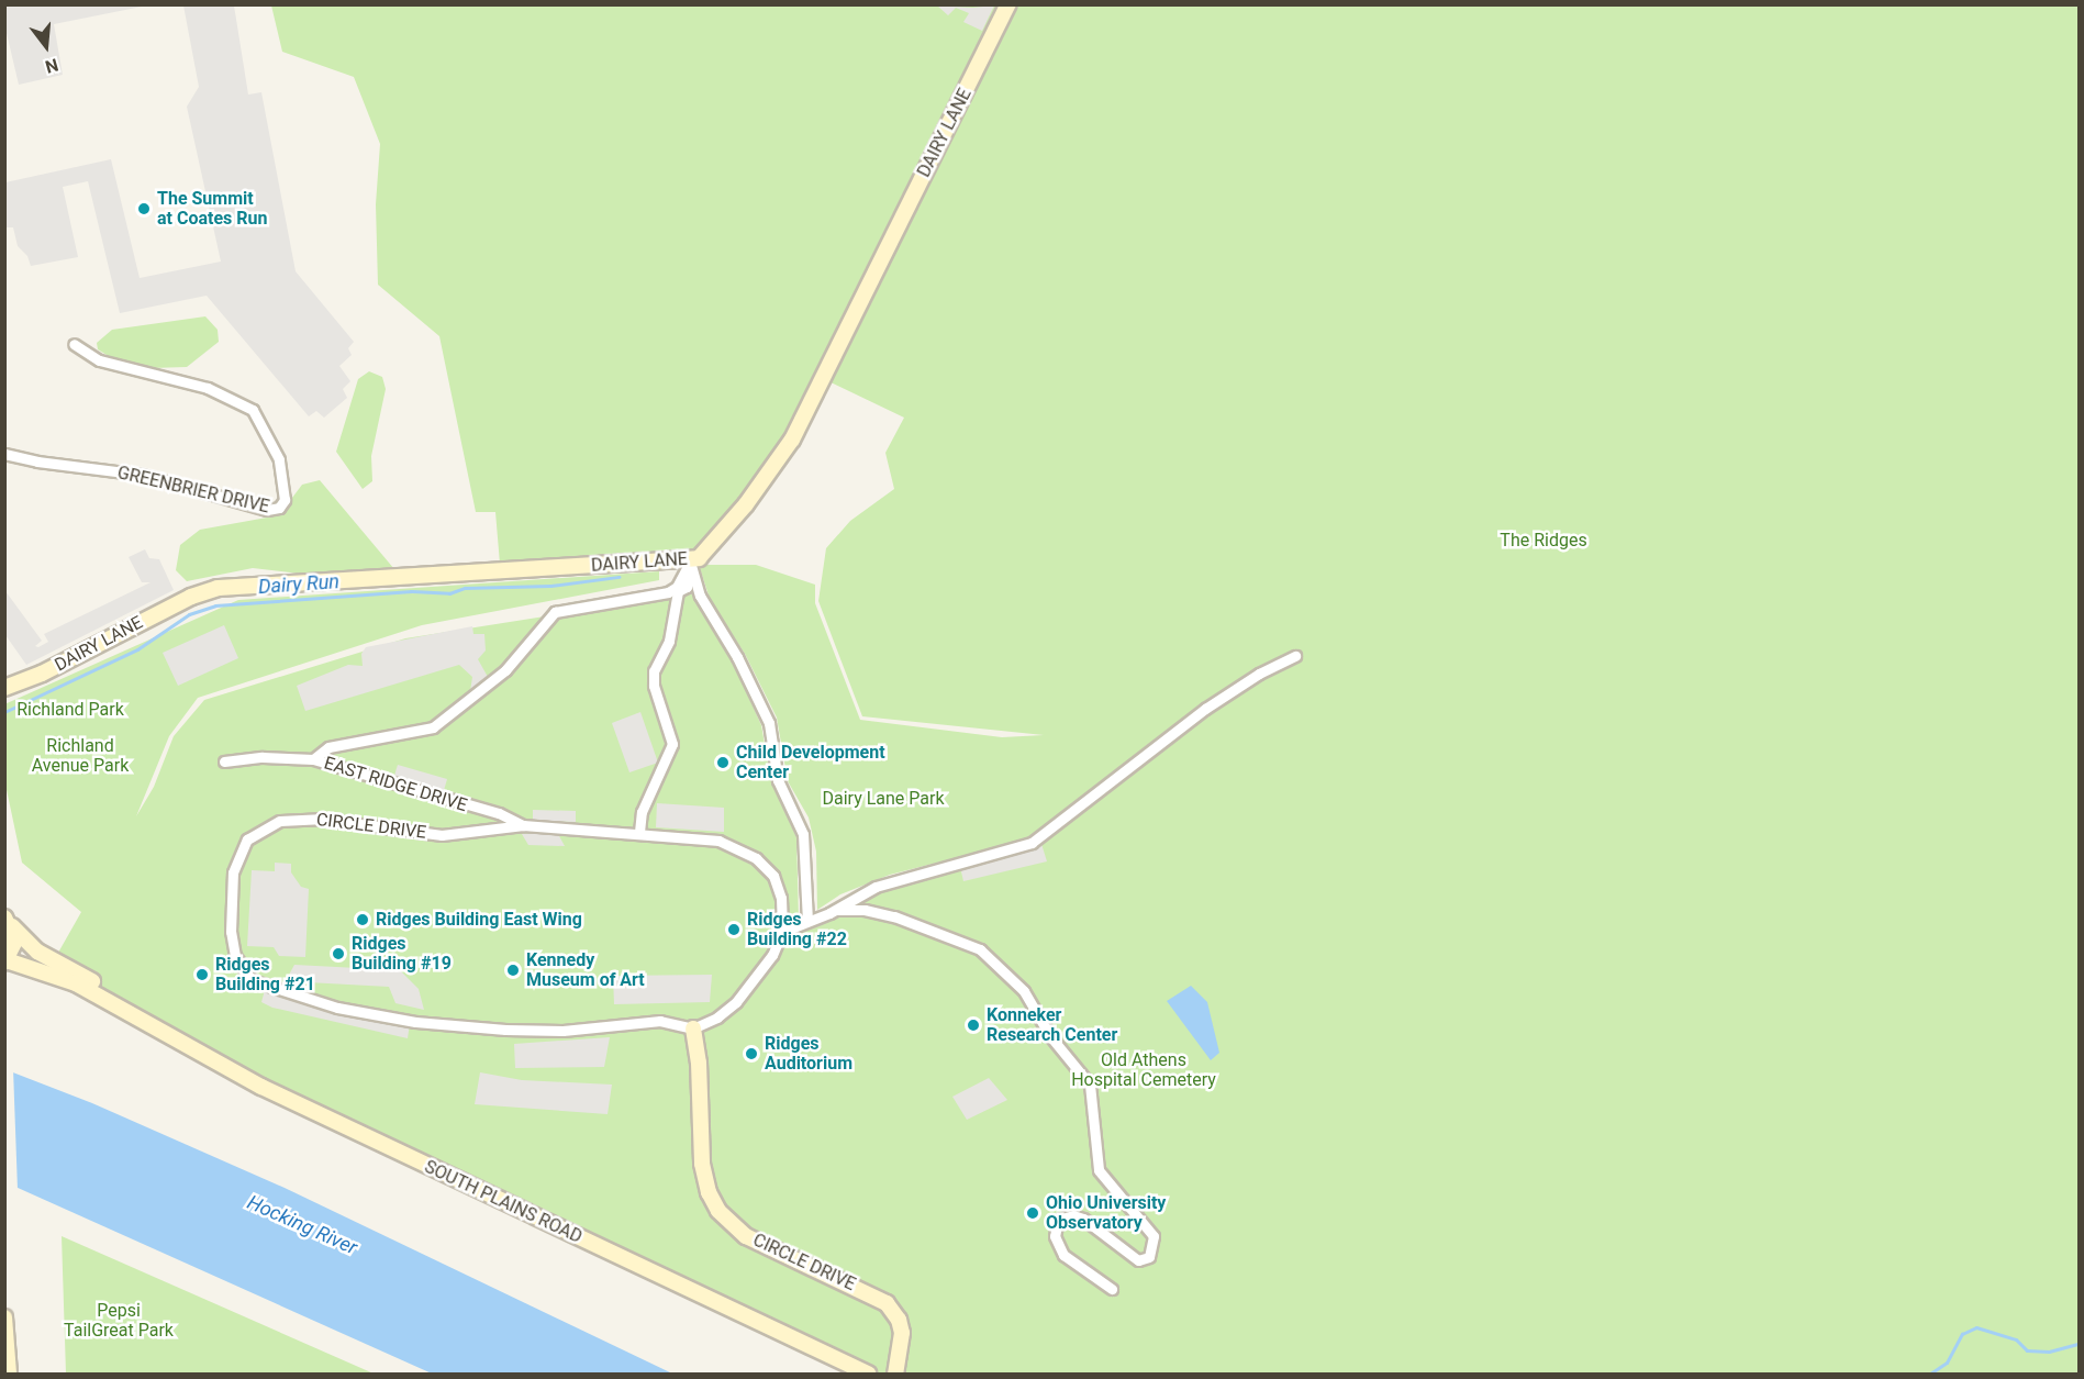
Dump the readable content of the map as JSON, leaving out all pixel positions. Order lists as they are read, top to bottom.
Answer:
{
  "streets": {
    "street": [
      "DAIRY LANE",
      "GREENBRIER DRIVE",
      "EAST RIDGE DRIVE",
      "CIRCLE DRIVE",
      "SOUTH PLAINS ROAD"
    ]
  },
  "crossings": [
    ["EAST RIDGE DRIVE", "CIRCLE DRIVE"]
  ],
  "water": ["Dairy Run", "Hocking River"],
  "parks": [
    "The Ridges",
    "Richland Park",
    "Richland Avenue Park",
    "Dairy Lane Park",
    "Old Athens Hospital Cemetery",
    "Pepsi TailGreat Park"
  ],
  "places": [
    "The Summit at Coates Run",
    "Child Development Center",
    "Ridges Building East Wing",
    "Ridges Building #22",
    "Ridges Building #19",
    "Kennedy Museum of Art",
    "Ridges Building #21",
    "Konneker Research Center",
    "Ridges Auditorium",
    "Ohio University Observatory"
  ],
  "north": "bottom"
}
